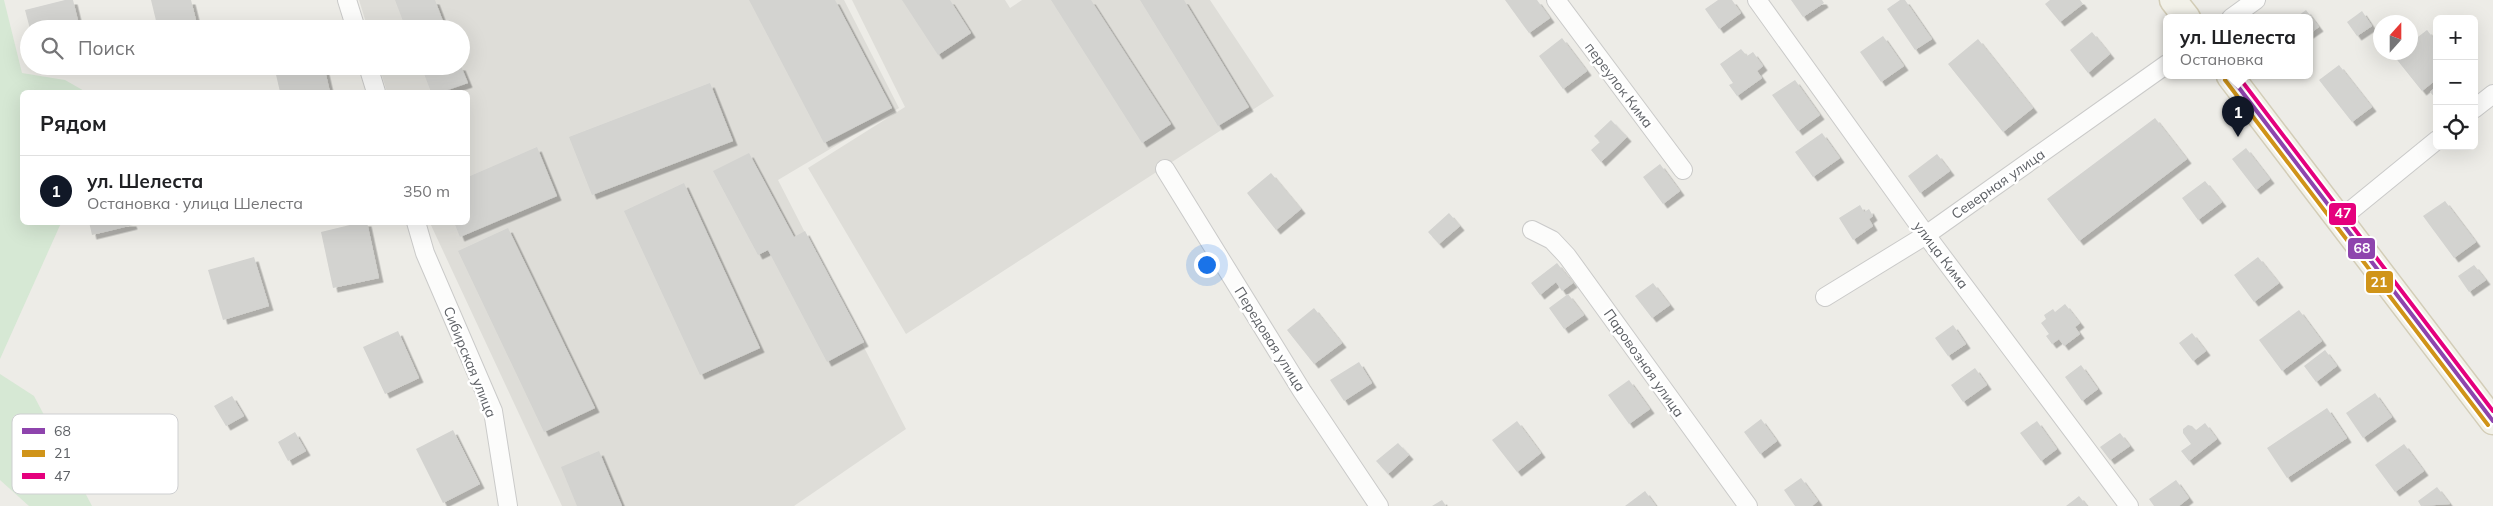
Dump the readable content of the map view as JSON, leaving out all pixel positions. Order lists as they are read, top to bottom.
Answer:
{
  "streets": {
    "street": [
      "переулок Кима",
      "Северная улица",
      "улица Кима",
      "Передовая улица",
      "Сибирская улица",
      "Паровозная улица"
    ]
  },
  "crossings": [
    ["Северная улица", "улица Кима"]
  ],
  "lines": ["transit line 68", "transit line 47", "transit line 21"],
  "legend": ["68", "21", "47"],
  "north": "top",
  "page": {
    "popup": ["ул. Шелеста", "Остановка"],
    "map_buttons": ["+", "−"],
    "search": "Поиск",
    "heading": "Рядом",
    "pins": "1",
    "list": [
      {
        "mark": "1",
        "name": "ул. Шелеста",
        "note": "Остановка · улица Шелеста",
        "value": "350 m"
      }
    ]
  }
}
